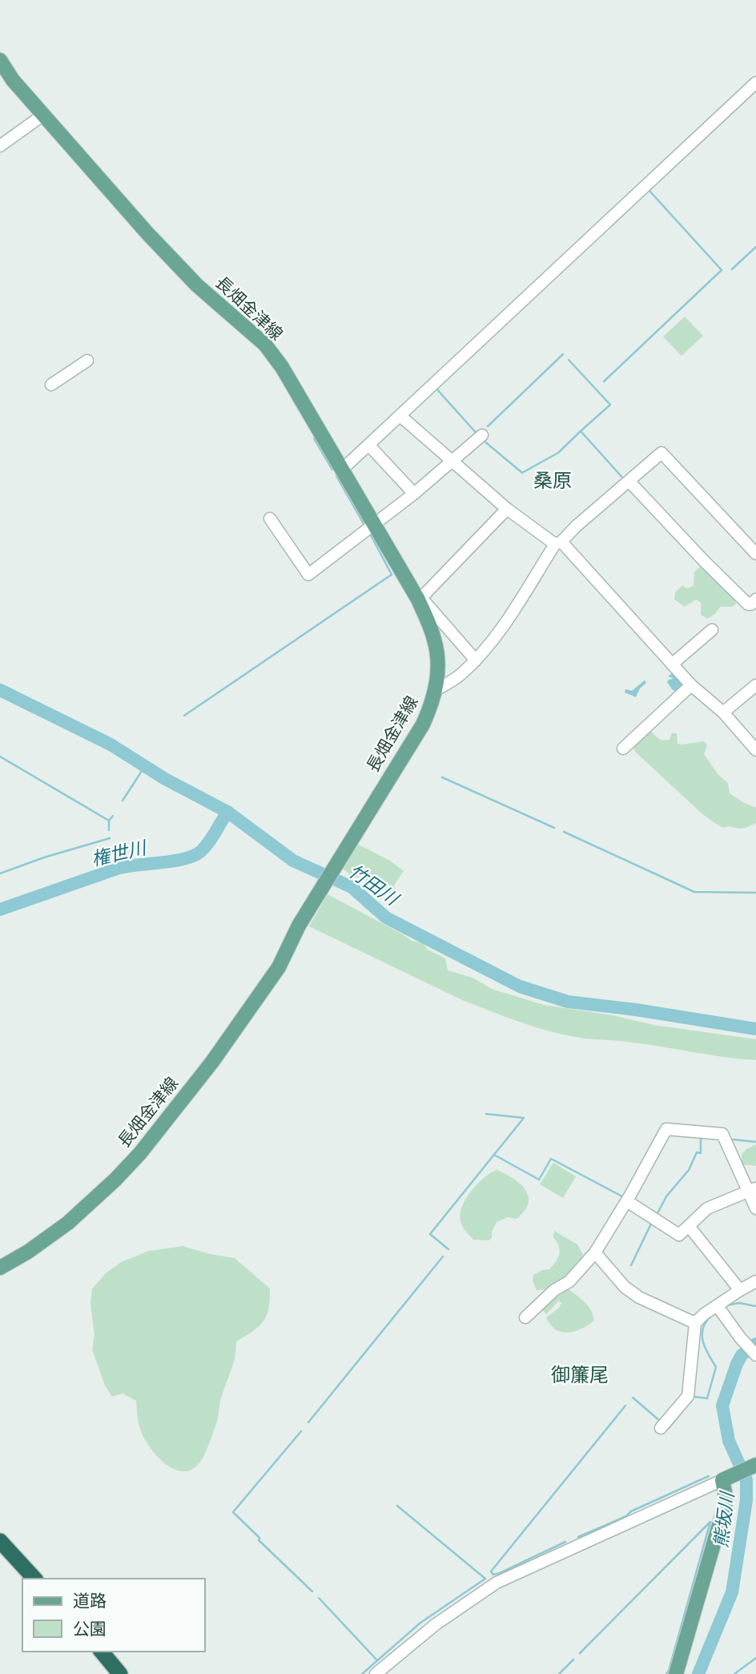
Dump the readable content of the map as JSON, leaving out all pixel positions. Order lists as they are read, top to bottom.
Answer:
{
  "streets": {
    "main road": ["長畑金津線"]
  },
  "districts": ["桑原", "御簾尾"],
  "water": ["権世川", "竹田川", "熊坂川"],
  "legend": ["道路", "公園"]
}
